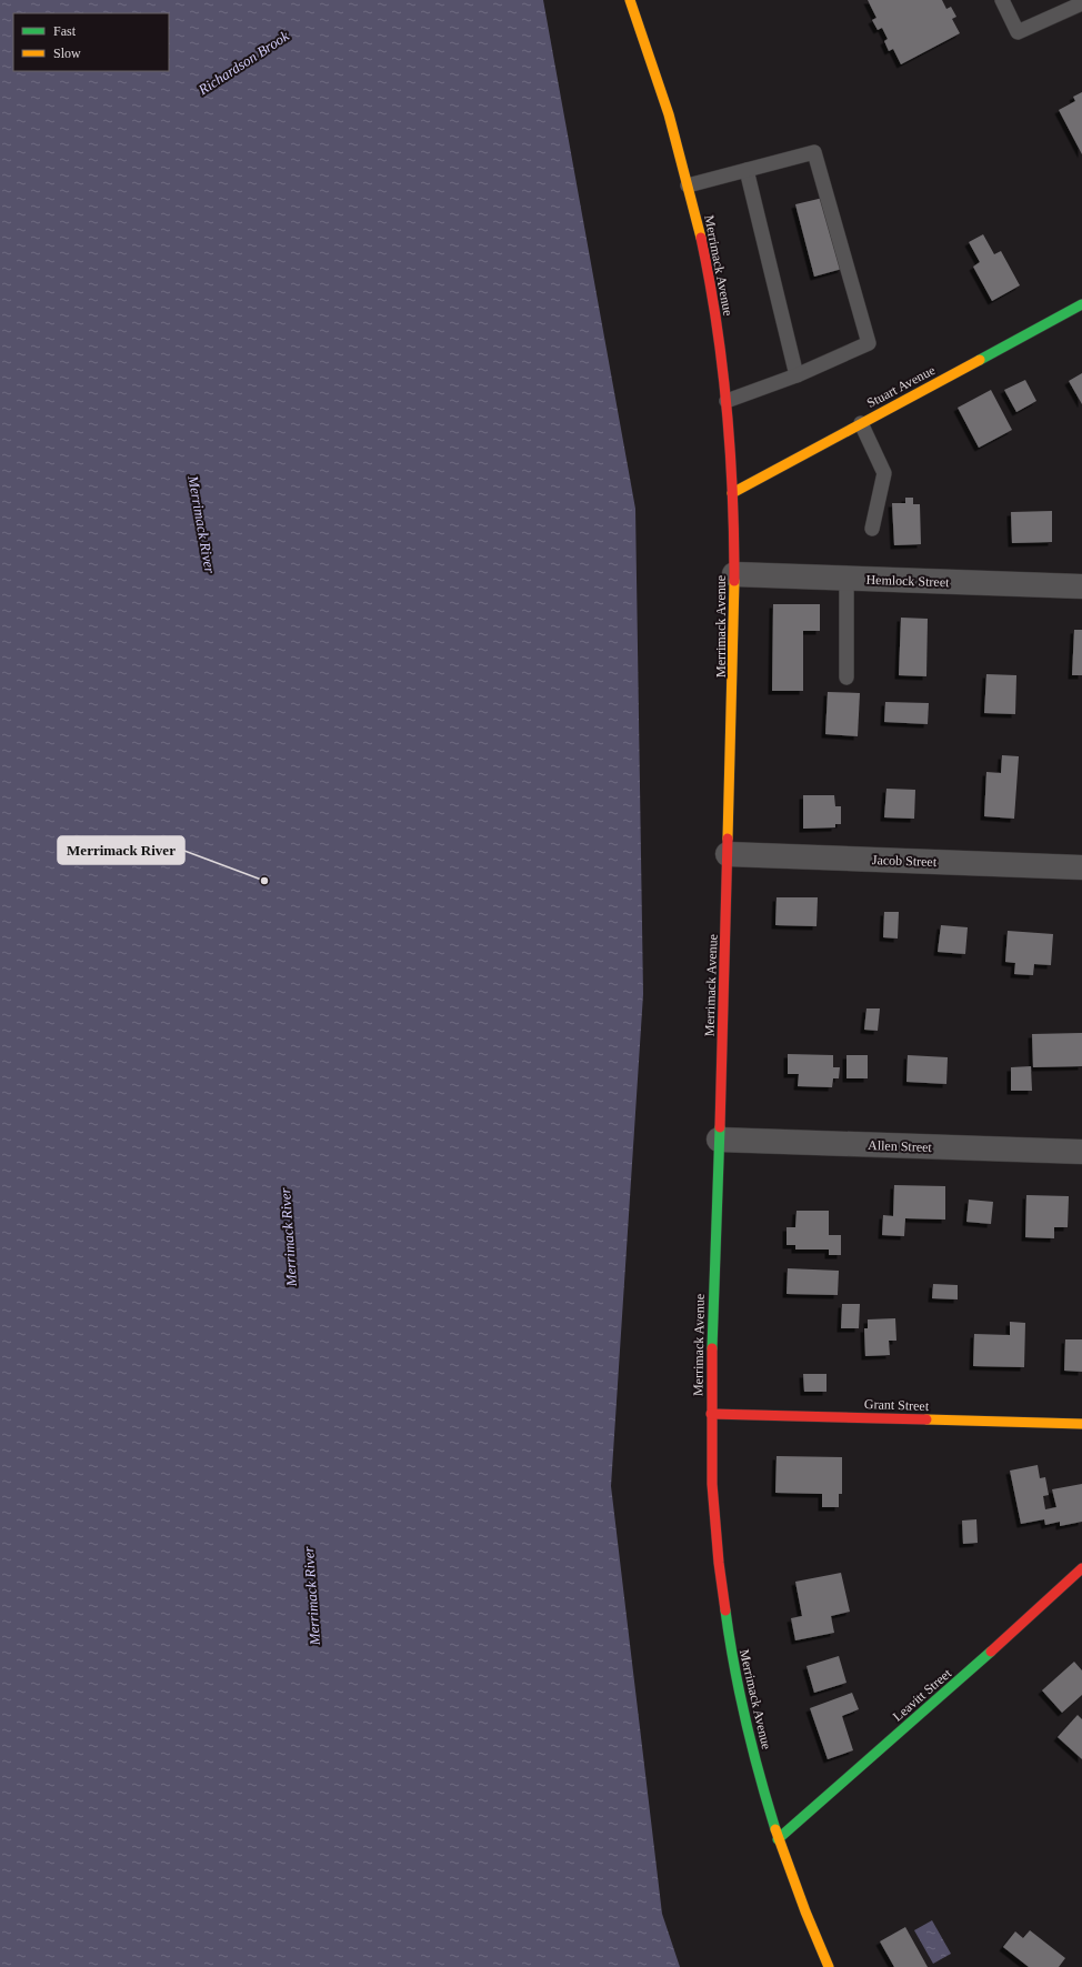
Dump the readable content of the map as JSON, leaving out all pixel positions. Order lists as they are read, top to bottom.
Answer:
{
  "streets": {
    "main road": [
      "Merrimack Avenue",
      "Stuart Avenue",
      "Grant Street",
      "Leavitt Street"
    ],
    "street": ["Hemlock Street", "Jacob Street", "Allen Street"]
  },
  "crossings": [
    ["Merrimack Avenue", "Stuart Avenue"],
    ["Merrimack Avenue", "Hemlock Street"],
    ["Merrimack Avenue", "Jacob Street"],
    ["Merrimack Avenue", "Allen Street"],
    ["Merrimack Avenue", "Grant Street"],
    ["Merrimack Avenue", "Leavitt Street"]
  ],
  "water": ["Richardson Brook", "Merrimack River"],
  "places": ["Merrimack River"],
  "legend": ["Fast", "Slow"]
}
